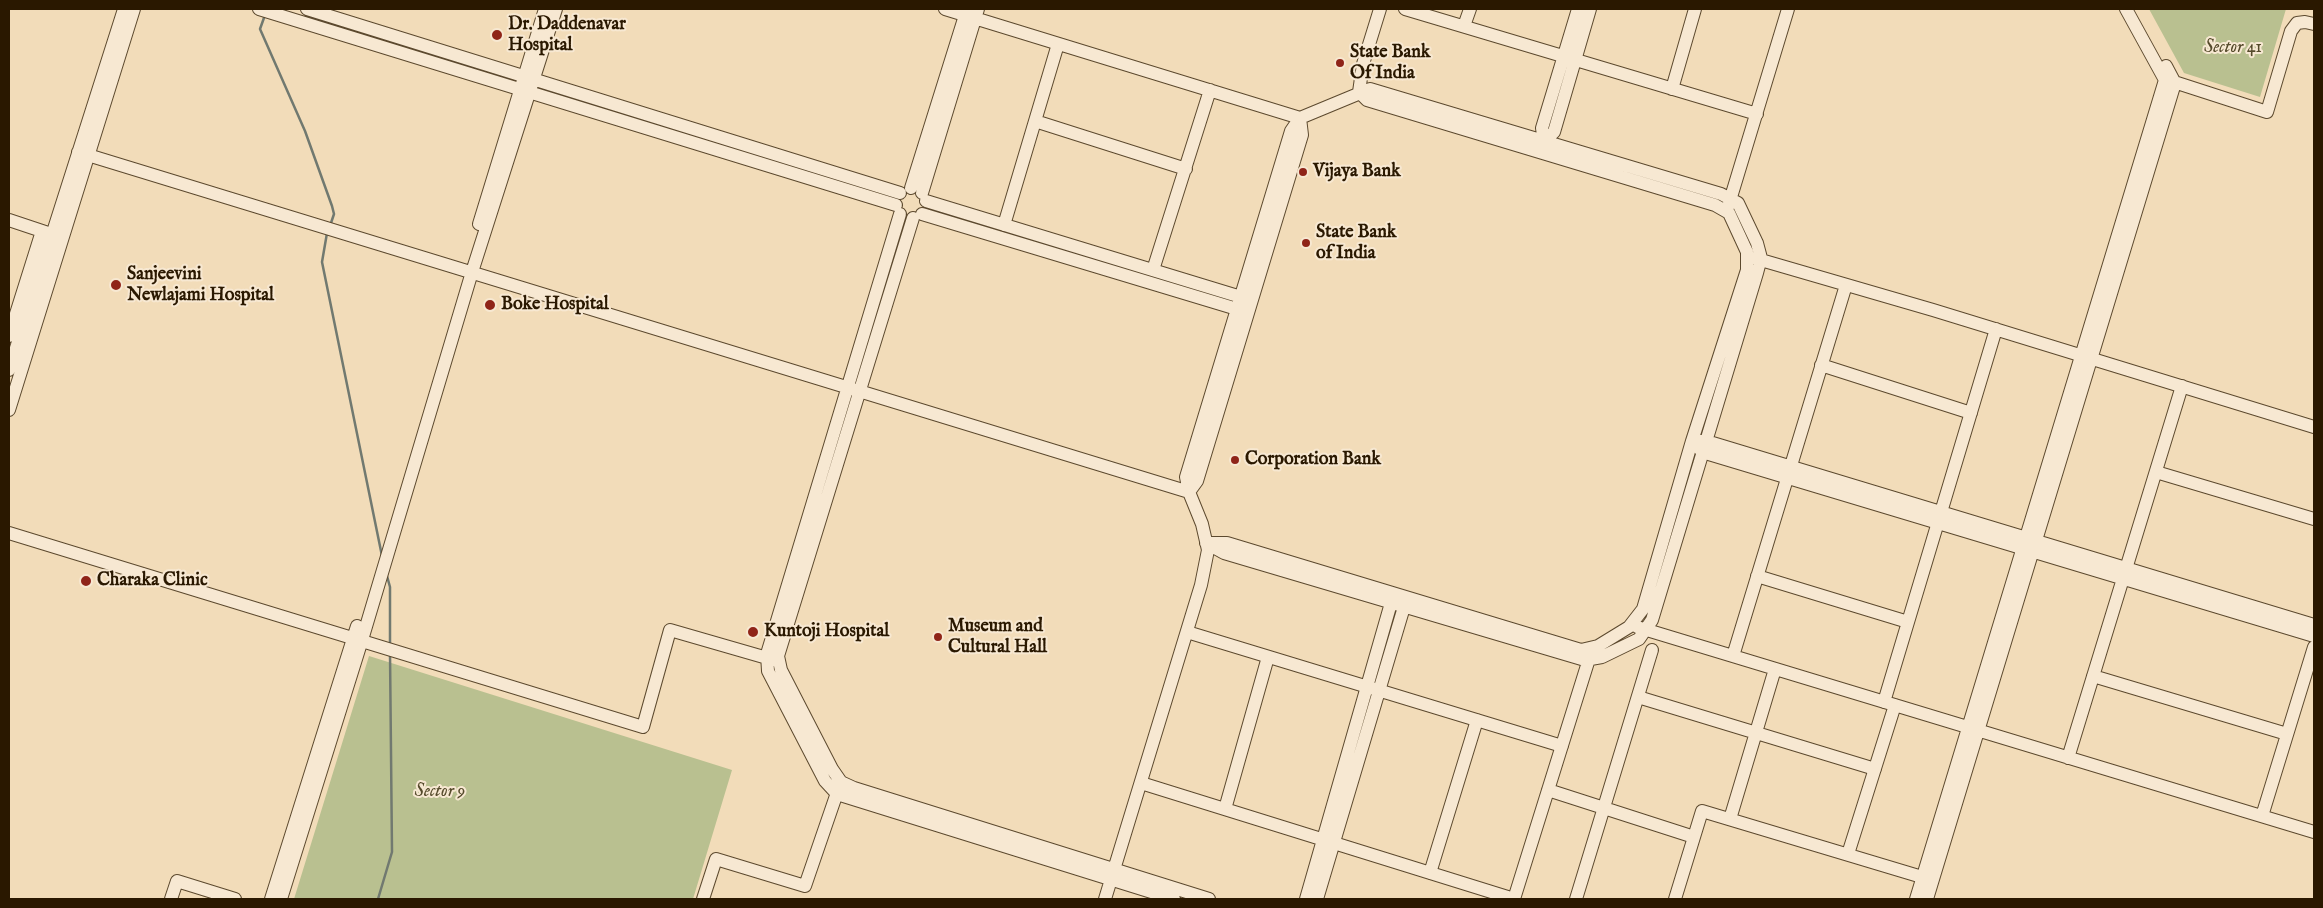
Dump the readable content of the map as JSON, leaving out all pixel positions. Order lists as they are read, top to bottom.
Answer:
{
  "parks": ["Sector 41", "Sector 9"],
  "places": [
    "Dr. Daddenavar Hospital",
    "State Bank Of India",
    "Vijaya Bank",
    "State Bank of India",
    "Sanjeevini Newlajami Hospital",
    "Boke Hospital",
    "Corporation Bank",
    "Charaka Clinic",
    "Kuntoji Hospital",
    "Museum and Cultural Hall"
  ]
}
